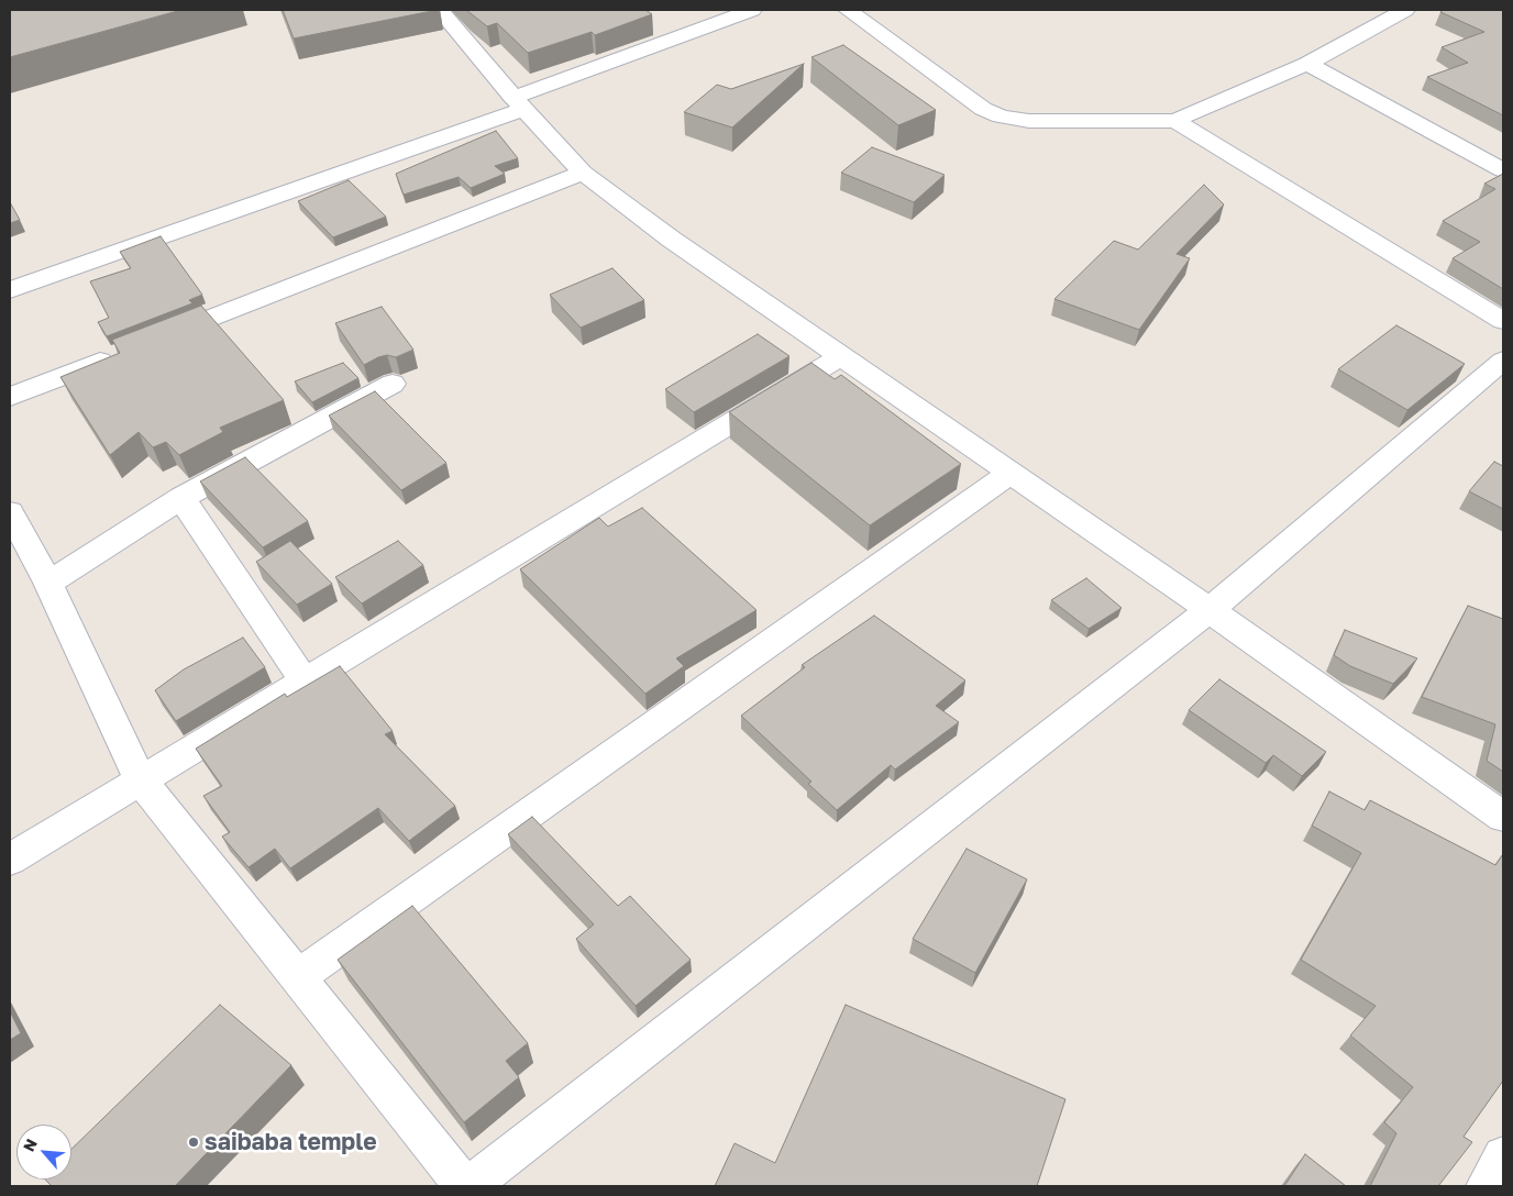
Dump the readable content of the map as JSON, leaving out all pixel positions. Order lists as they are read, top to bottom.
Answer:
{
  "places": ["saibaba temple"],
  "north": "top left"
}
